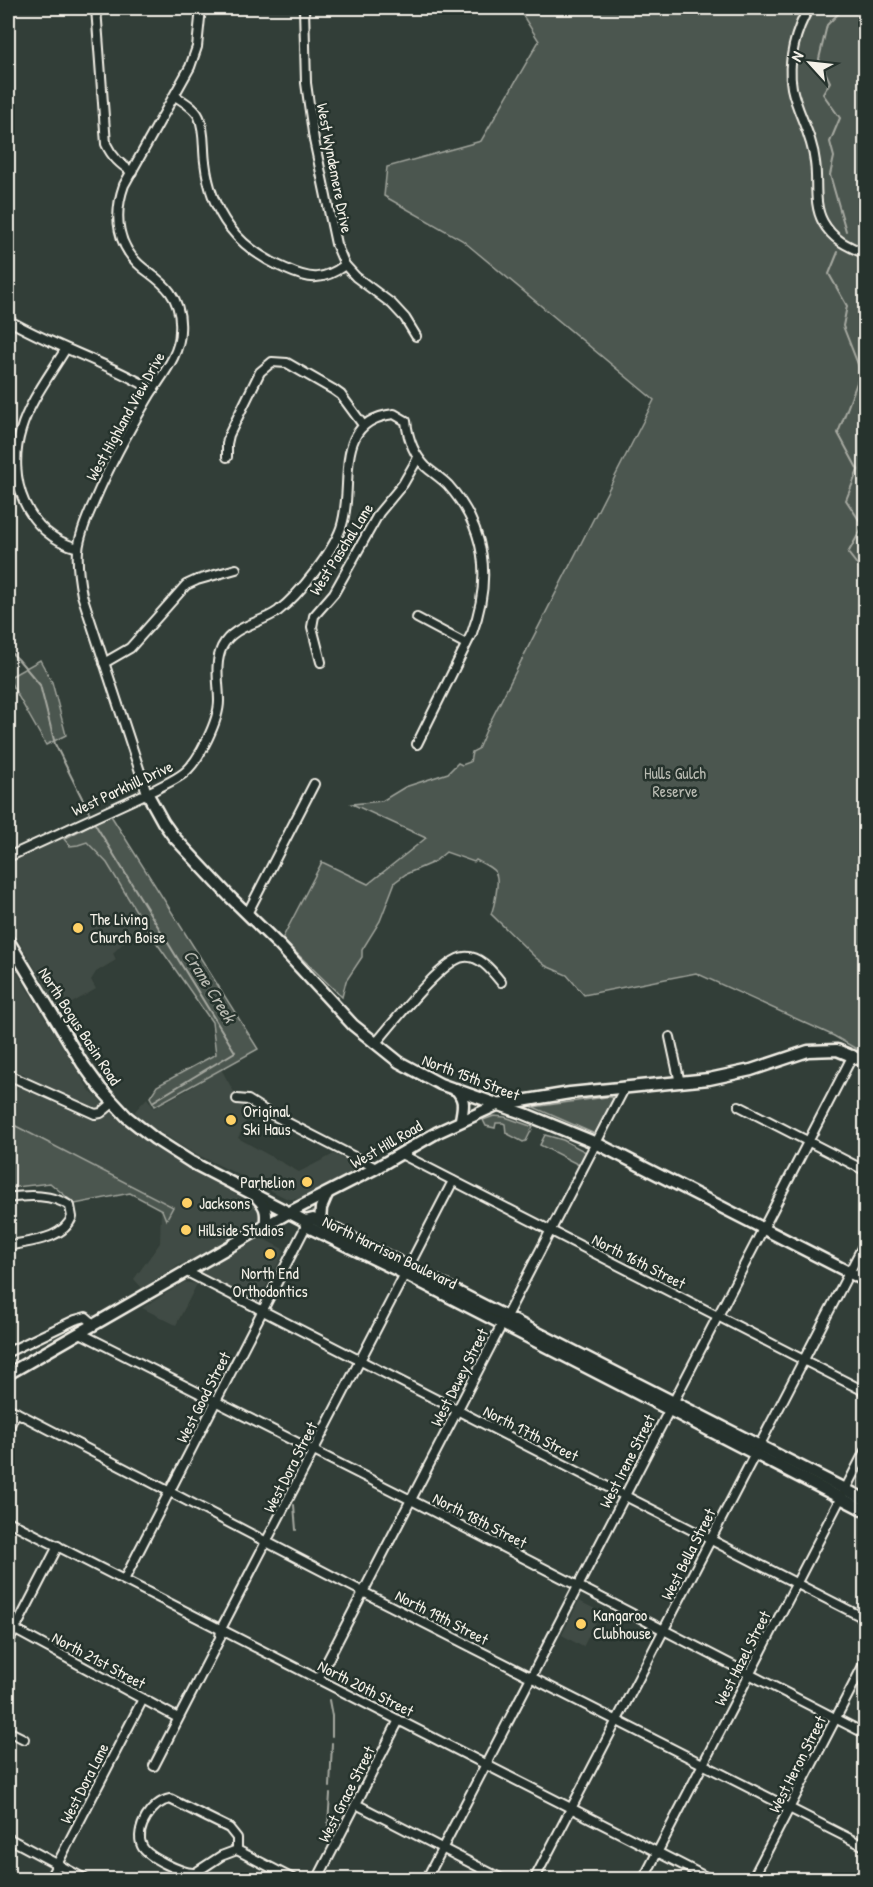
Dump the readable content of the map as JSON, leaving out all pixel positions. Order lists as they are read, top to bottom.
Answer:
{
  "streets": {
    "street": [
      "West Wyndemere Drive",
      "West Highland View Drive",
      "West Paschal Lane",
      "West Parkhill Drive",
      "North Bogus Basin Road",
      "North 15th Street",
      "West Hill Road",
      "North Harrison Boulevard",
      "North 16th Street",
      "West Dewey Street",
      "West Good Street",
      "North 17th Street",
      "West Irene Street",
      "West Dora Street",
      "North 18th Street",
      "West Bella Street",
      "North 19th Street",
      "West Hazel Street",
      "North 21st Street",
      "North 20th Street",
      "West Heron Street",
      "West Dora Lane",
      "West Grace Street"
    ]
  },
  "crossings": [
    ["West Highland View Drive", "West Parkhill Drive"],
    ["West Highland View Drive", "North 15th Street"],
    ["West Parkhill Drive", "North 15th Street"],
    ["North Bogus Basin Road", "West Hill Road"],
    ["North Bogus Basin Road", "North Harrison Boulevard"],
    ["North Bogus Basin Road", "West Good Street"],
    ["North 15th Street", "West Hill Road"],
    ["North 15th Street", "West Dewey Street"],
    ["North 15th Street", "West Irene Street"],
    ["North 15th Street", "West Bella Street"],
    ["West Hill Road", "North 16th Street"],
    ["West Hill Road", "West Dewey Street"],
    ["West Hill Road", "North 17th Street"],
    ["West Hill Road", "West Irene Street"],
    ["West Hill Road", "North 18th Street"],
    ["North Harrison Boulevard", "West Dewey Street"],
    ["North Harrison Boulevard", "West Good Street"],
    ["North Harrison Boulevard", "West Irene Street"],
    ["North Harrison Boulevard", "West Dora Street"],
    ["North Harrison Boulevard", "West Bella Street"],
    ["North Harrison Boulevard", "West Hazel Street"],
    ["North 16th Street", "West Dewey Street"],
    ["North 16th Street", "West Irene Street"],
    ["North 16th Street", "West Dora Street"],
    ["North 16th Street", "West Bella Street"],
    ["West Dewey Street", "North 17th Street"],
    ["West Dewey Street", "North 18th Street"],
    ["West Dewey Street", "North 19th Street"],
    ["West Dewey Street", "North 20th Street"],
    ["West Good Street", "North 17th Street"],
    ["West Good Street", "North 18th Street"],
    ["West Good Street", "North 19th Street"],
    ["West Good Street", "North 20th Street"],
    ["North 17th Street", "West Irene Street"],
    ["North 17th Street", "West Dora Street"],
    ["North 17th Street", "West Bella Street"],
    ["North 17th Street", "West Hazel Street"],
    ["West Irene Street", "North 18th Street"],
    ["West Irene Street", "North 19th Street"],
    ["West Irene Street", "North 20th Street"],
    ["West Dora Street", "North 18th Street"],
    ["West Dora Street", "North 19th Street"],
    ["West Dora Street", "North 21st Street"],
    ["West Dora Street", "North 20th Street"],
    ["North 18th Street", "West Bella Street"],
    ["North 18th Street", "West Hazel Street"],
    ["North 18th Street", "West Heron Street"],
    ["West Bella Street", "North 19th Street"],
    ["West Bella Street", "North 20th Street"],
    ["North 19th Street", "West Hazel Street"],
    ["North 19th Street", "West Heron Street"],
    ["West Hazel Street", "North 20th Street"],
    ["North 21st Street", "West Dora Lane"],
    ["North 20th Street", "West Grace Street"]
  ],
  "water": ["Crane Creek"],
  "parks": ["Hulls Gulch Reserve"],
  "places": [
    "The Living Church Boise",
    "Original Ski Haus",
    "Parhelion",
    "Jacksons",
    "Hillside Studios",
    "North End Orthodontics",
    "Kangaroo Clubhouse"
  ],
  "north": "top left"
}
